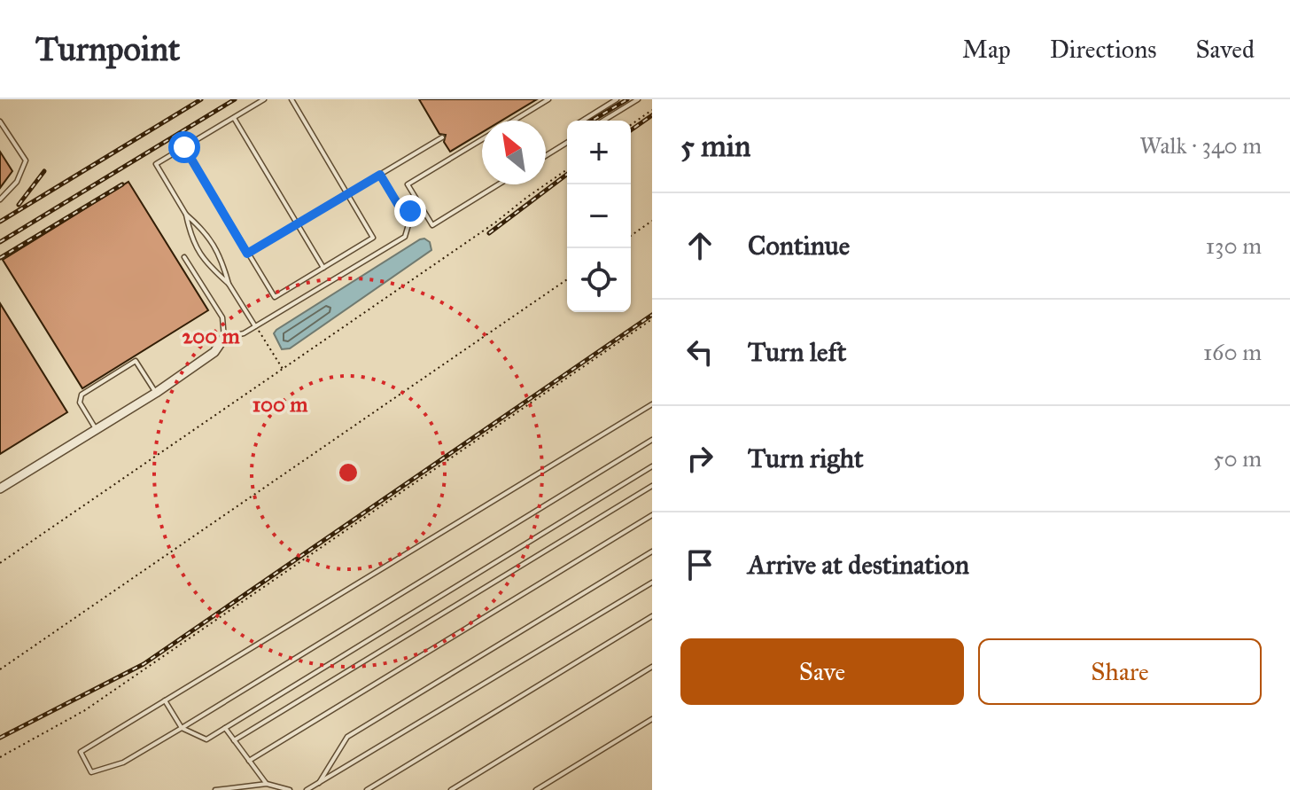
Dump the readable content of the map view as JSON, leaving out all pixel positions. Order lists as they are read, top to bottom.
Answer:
{
  "north": "top left",
  "page": {
    "header": "Turnpoint",
    "nav": ["Map", "Directions", "Saved"],
    "heading": ["5 min", "Walk · 340 m"],
    "map_buttons": ["+", "−"],
    "list": [
      ["Continue", "130 m"],
      ["Turn left", "160 m"],
      ["Turn right", "50 m"],
      "Arrive at destination"
    ],
    "buttons": ["Save", "Share"]
  },
  "rings": ["200 m", "100 m"]
}
